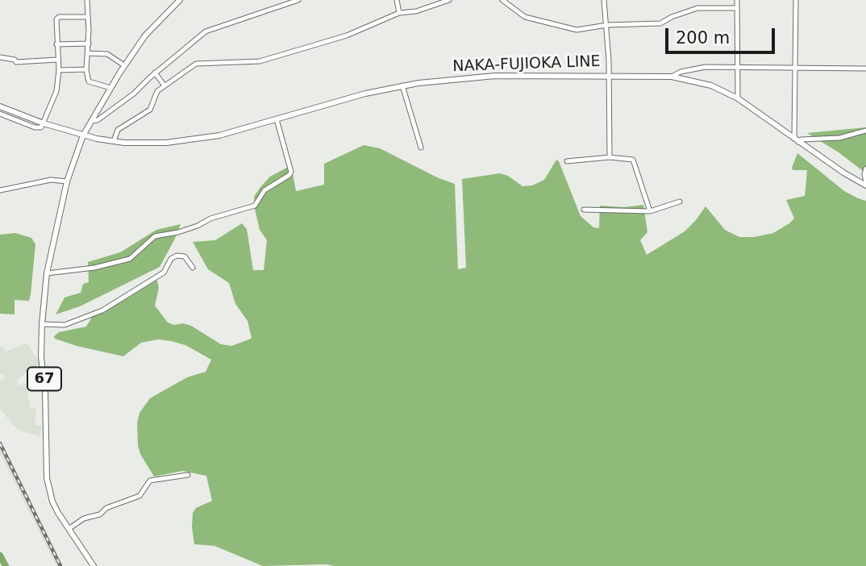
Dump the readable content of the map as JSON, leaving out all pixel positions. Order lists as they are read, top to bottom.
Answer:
{
  "streets": {
    "main road": ["NAKA-FUJIOKA LINE", "67"]
  },
  "crossings": [
    ["NAKA-FUJIOKA LINE", "67"]
  ],
  "scale_bar": "200 m"
}
